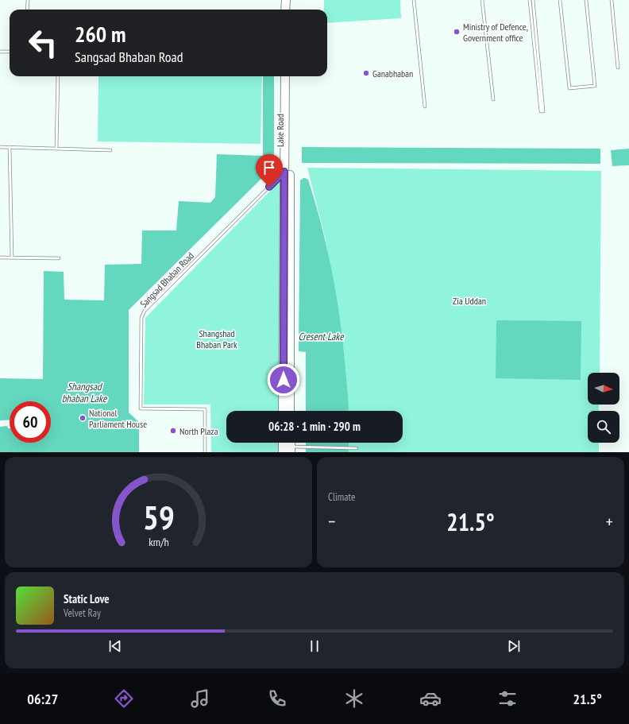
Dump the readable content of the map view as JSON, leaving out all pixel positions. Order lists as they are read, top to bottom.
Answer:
{
  "streets": {
    "main road": ["Lake Road"],
    "lane": ["Sangsad Bhaban Road"]
  },
  "water": ["Cresent Lake", "Shangsad bhaban Lake"],
  "parks": ["Zia Uddan", "Shangshad Bhaban Park"],
  "places": [
    "Ministry of Defence, Government office",
    "Ganabhaban",
    "National Parliament House",
    "North Plaza"
  ],
  "north": "right",
  "page": {
    "turn": ["260 m", "Sangsad Bhaban Road"],
    "limit": "60",
    "trip": "06:28 · 1 min · 290 m",
    "tile": "Climate",
    "heat": ["−", "21.5°", "+"],
    "song": ["Static Love", "Velvet Ray"],
    "tabs": ["06:27", "21.5°"],
    "gauge": ["59", "km/h"]
  }
}
